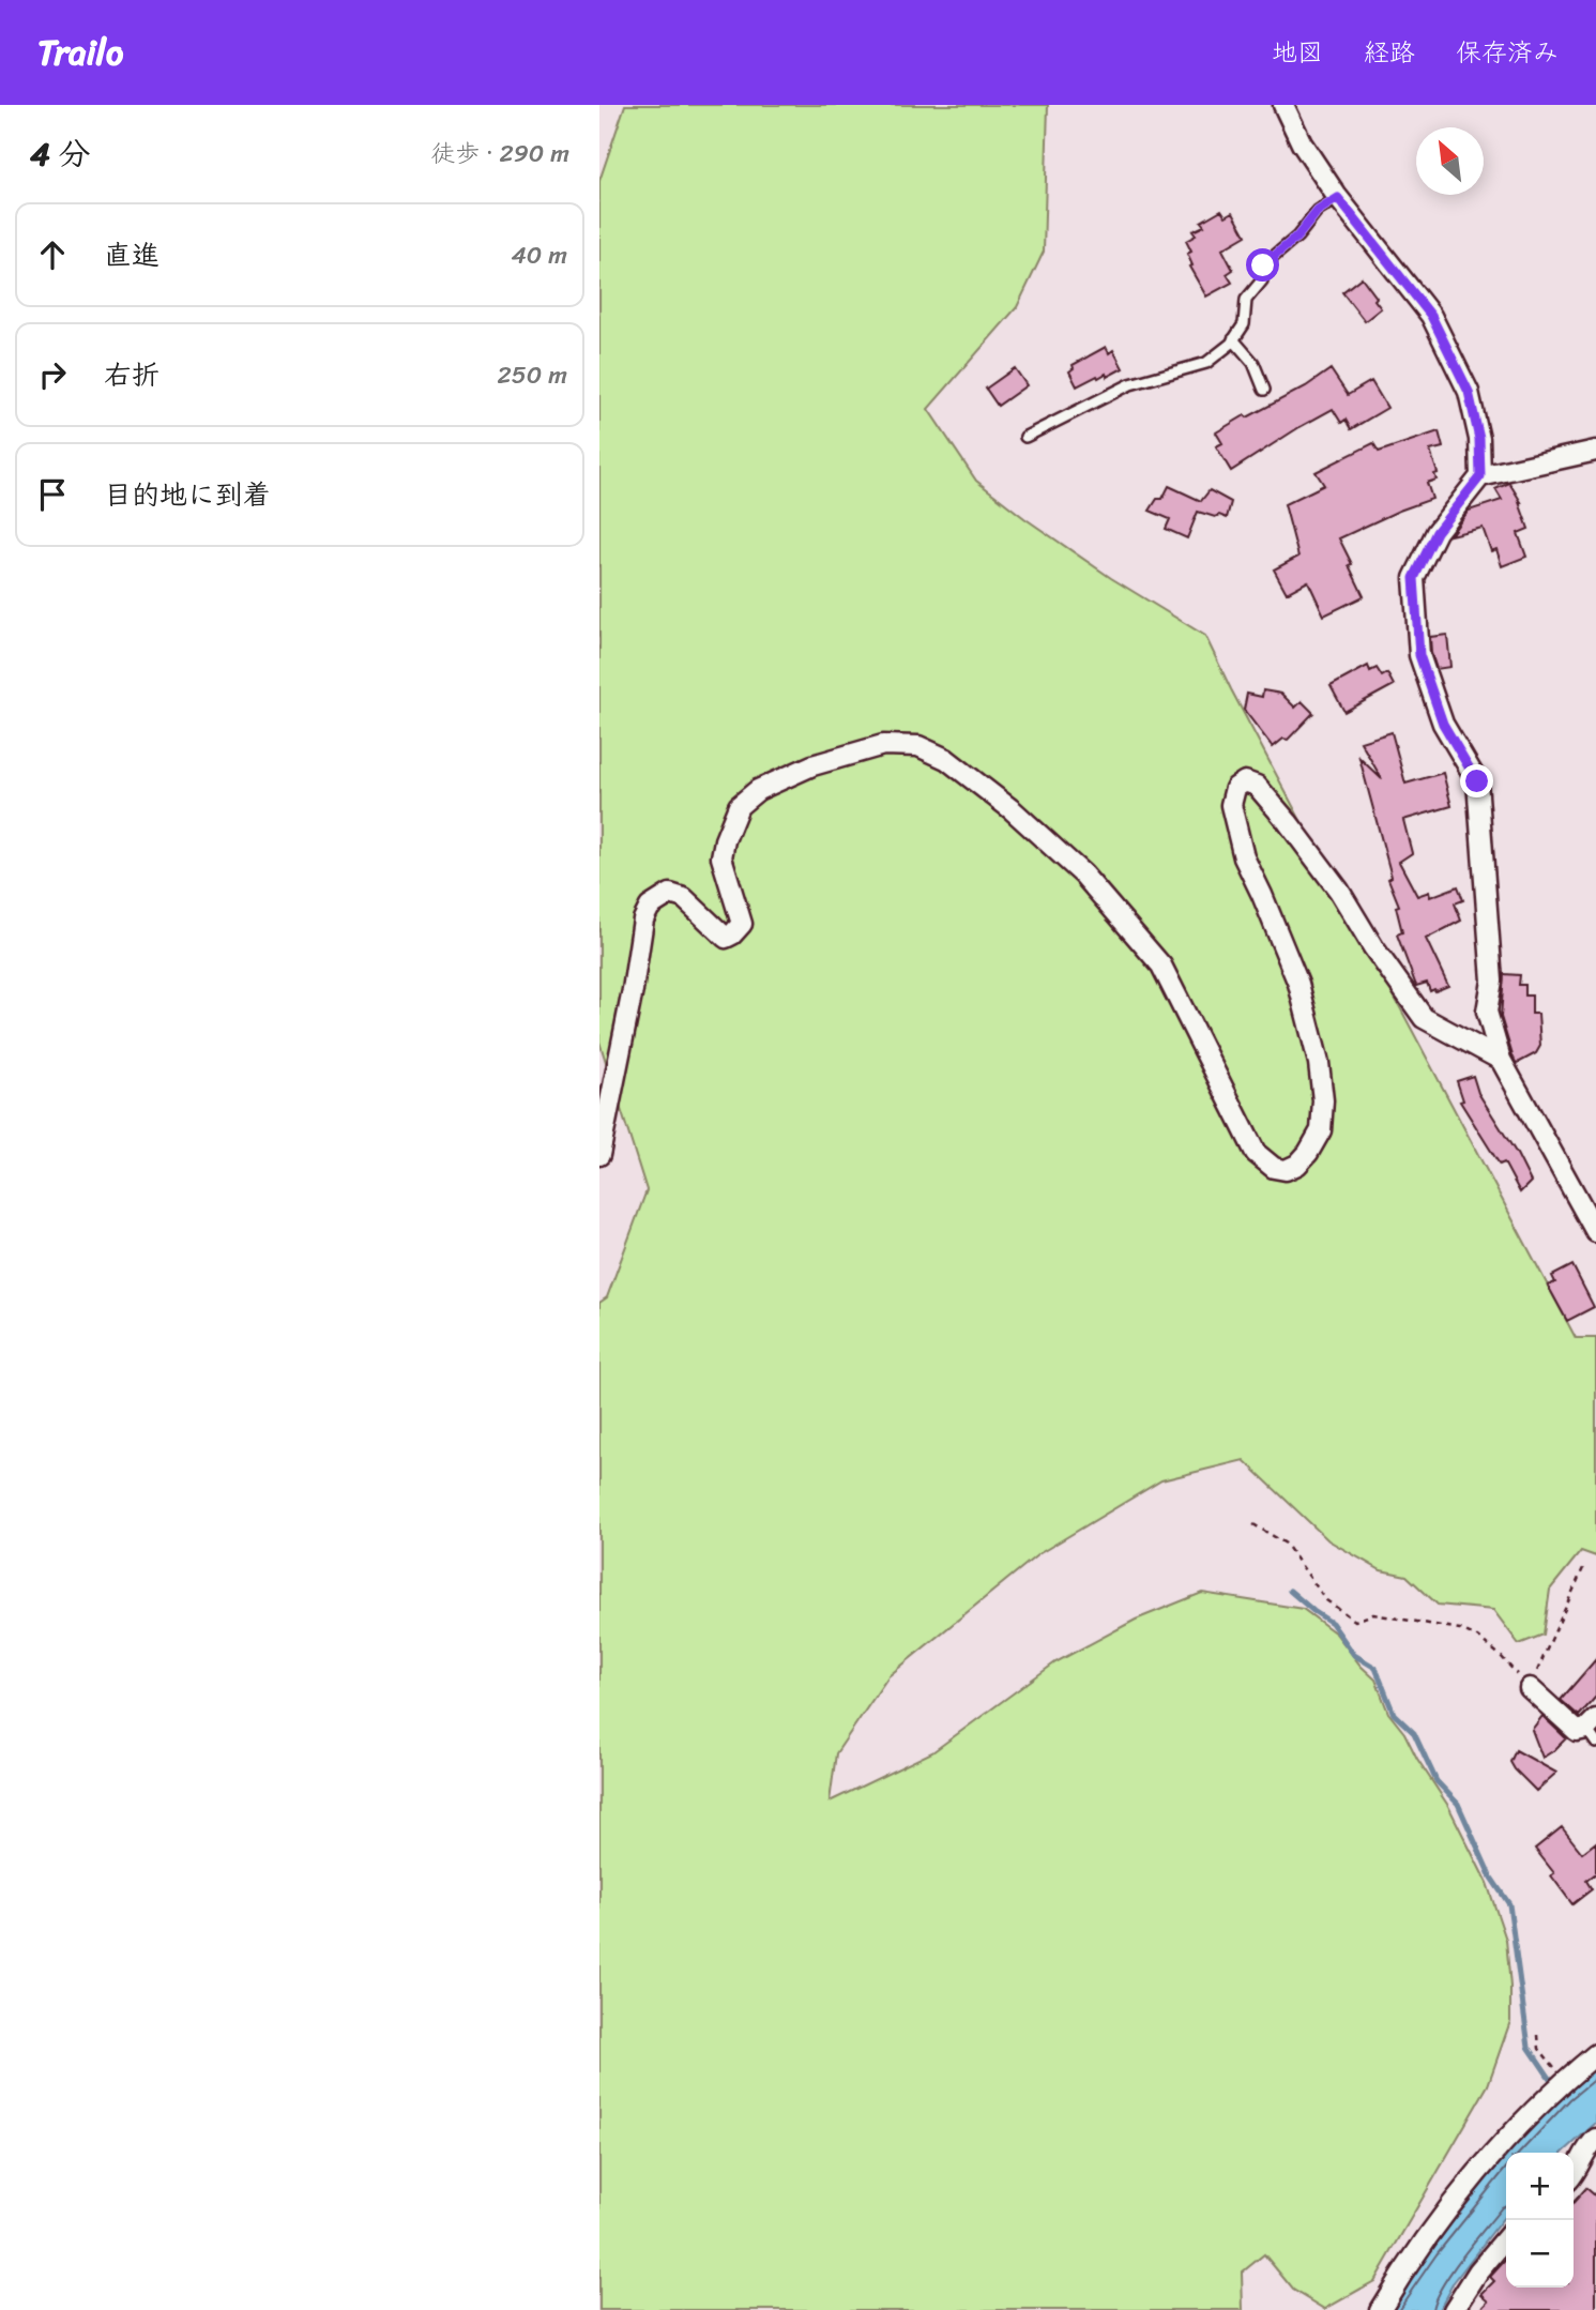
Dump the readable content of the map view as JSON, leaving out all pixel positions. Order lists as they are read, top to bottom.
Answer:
{
  "north": "top left",
  "page": {
    "header": "Trailo",
    "nav": ["地図", "経路", "保存済み"],
    "heading": ["4 分", "徒歩 · 290 m"],
    "list": [
      ["直進", "40 m"],
      ["右折", "250 m"],
      "目的地に到着"
    ],
    "map_buttons": ["+", "−"]
  }
}
